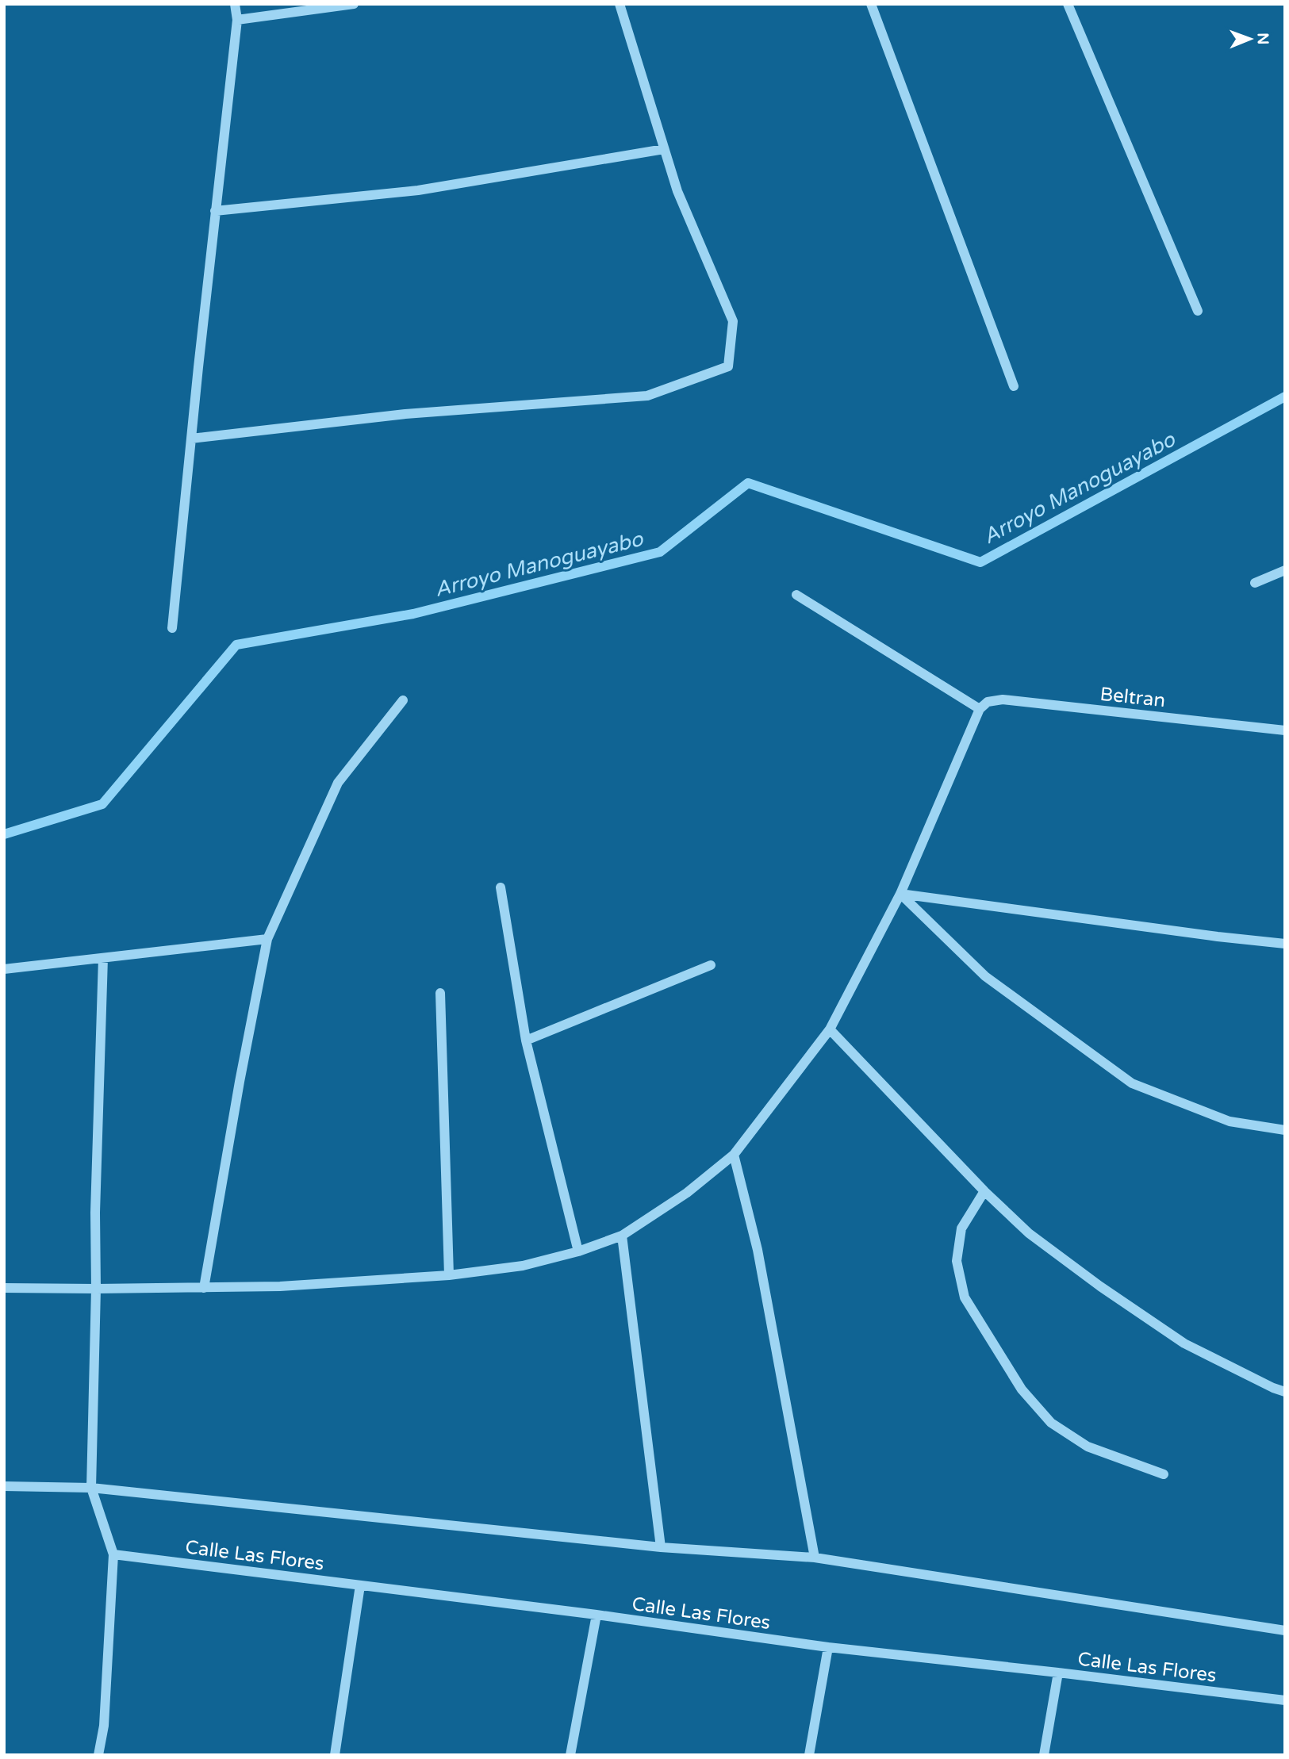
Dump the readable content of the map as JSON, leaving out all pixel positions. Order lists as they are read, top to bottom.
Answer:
{
  "streets": {
    "street": ["Beltran", "Calle Las Flores"]
  },
  "water": ["Arroyo Manoguayabo"],
  "north": "right"
}
